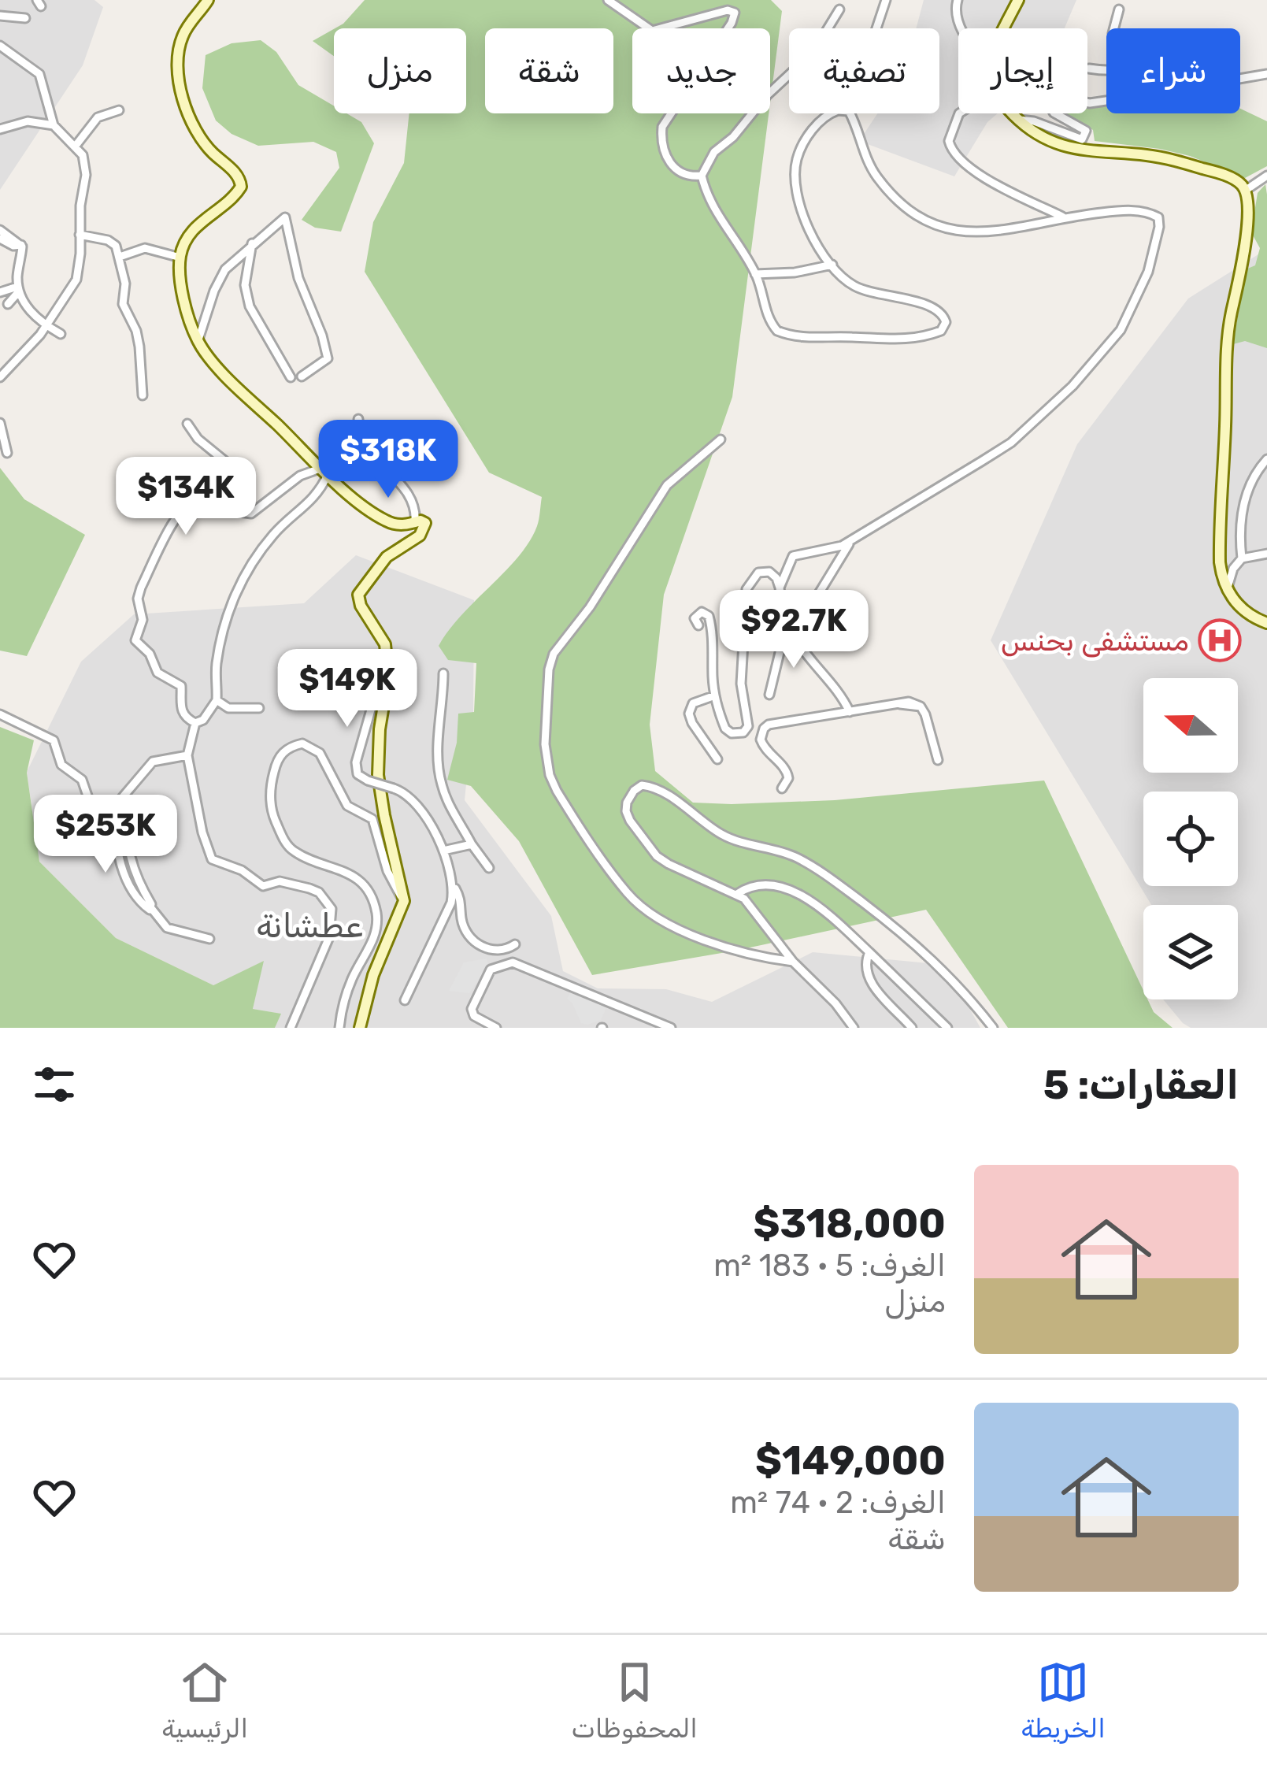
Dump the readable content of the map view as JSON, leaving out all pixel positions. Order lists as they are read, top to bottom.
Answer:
{
  "districts": ["عطشانة"],
  "places": {
    "hospital": ["مستشفى بحنس"]
  },
  "north": "left",
  "page": {
    "chip": [
      "شراء",
      "إيجار",
      "تصفية",
      "جديد",
      "شقة",
      "منزل"
    ],
    "price": [
      "$318K",
      "$134K",
      "$92.7K",
      "$149K",
      "$253K"
    ],
    "heading": "العقارات: 5",
    "list": [
      {
        "name": "$318,000",
        "note": "الغرف: 5 · 183 m² · منزل"
      },
      {
        "name": "$149,000",
        "note": "الغرف: 2 · 74 m² · شقة"
      }
    ],
    "tabs": ["الخريطة", "المحفوظات", "الرئيسية"]
  }
}
